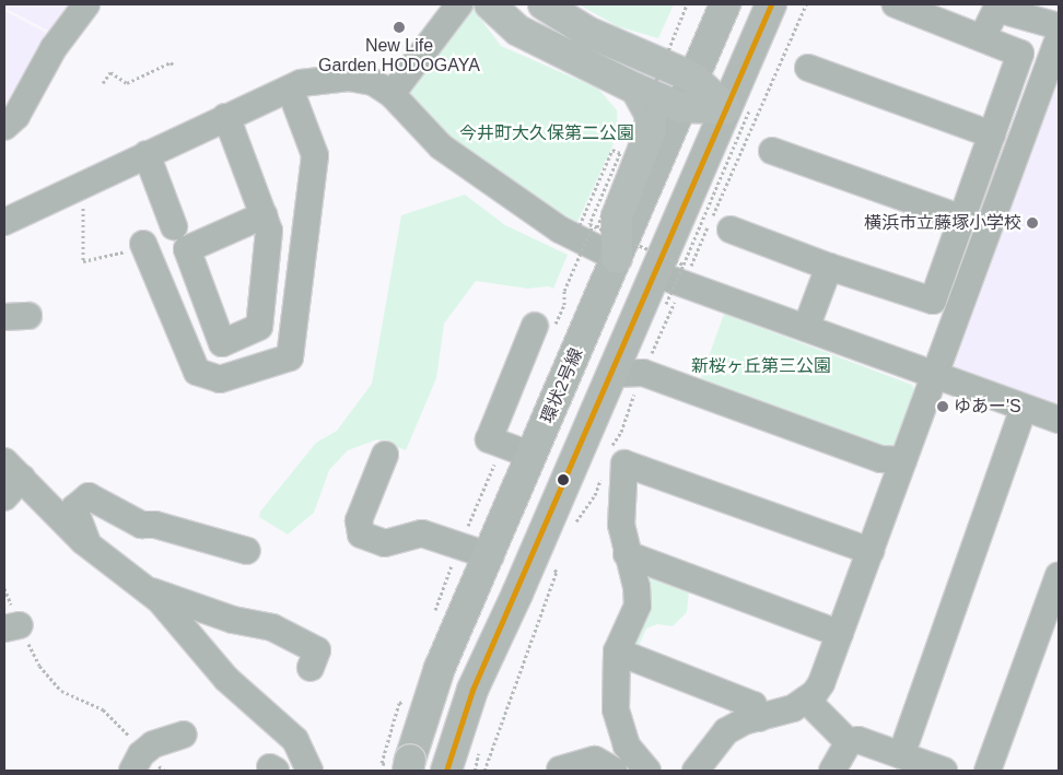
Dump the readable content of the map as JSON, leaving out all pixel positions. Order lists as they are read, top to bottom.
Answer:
{
  "streets": {
    "main road": ["環状2号線"]
  },
  "parks": ["今井町大久保第二公園", "新桜ヶ丘第三公園"],
  "places": ["New Life Garden HODOGAYA", "横浜市立藤塚小学校", "ゆあー'S"]
}
